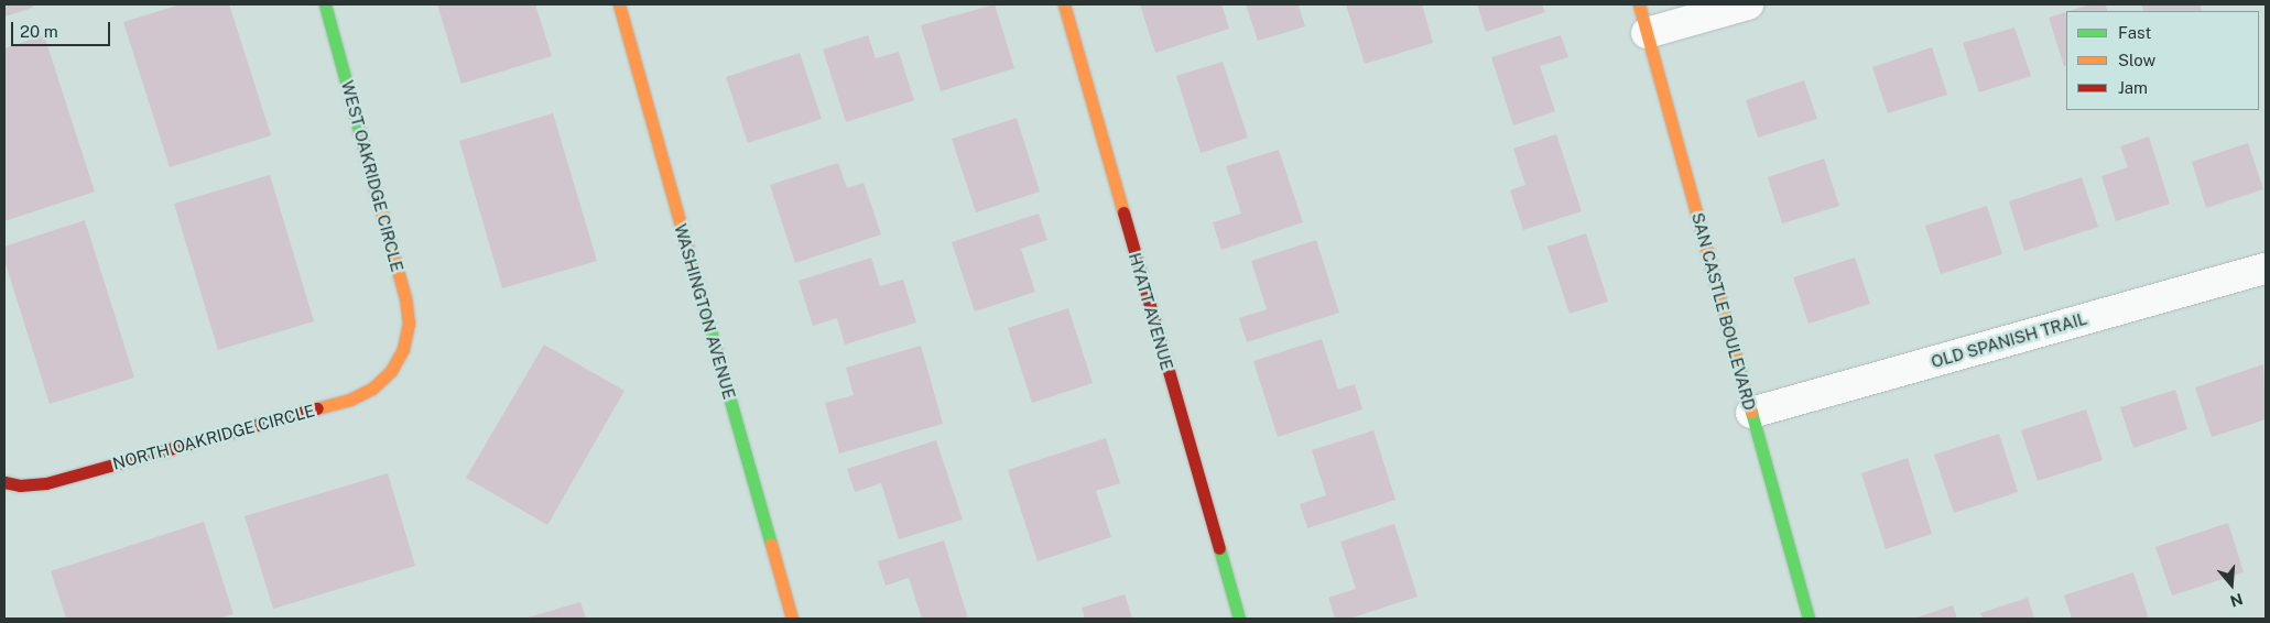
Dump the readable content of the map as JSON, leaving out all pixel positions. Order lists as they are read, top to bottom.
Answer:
{
  "streets": {
    "street": [
      "WEST OAKRIDGE CIRCLE",
      "WASHINGTON AVENUE",
      "HYATT AVENUE",
      "SAN CASTLE BOULEVARD",
      "OLD SPANISH TRAIL",
      "NORTH OAKRIDGE CIRCLE"
    ]
  },
  "crossings": [
    ["WEST OAKRIDGE CIRCLE", "NORTH OAKRIDGE CIRCLE"],
    ["SAN CASTLE BOULEVARD", "OLD SPANISH TRAIL"]
  ],
  "legend": ["Fast", "Slow", "Jam"],
  "scale_bar": "20 m",
  "north": "bottom"
}
